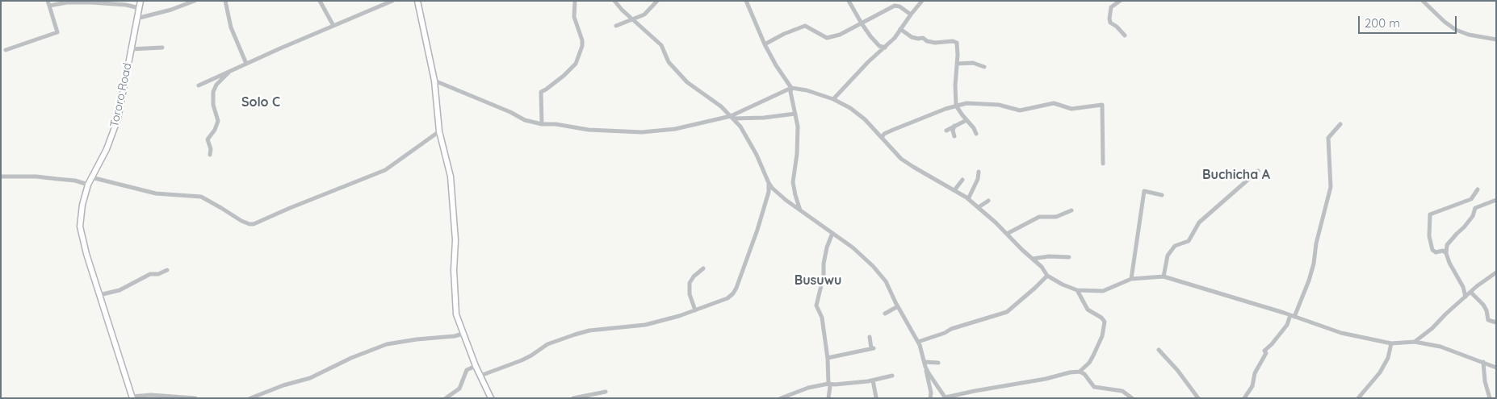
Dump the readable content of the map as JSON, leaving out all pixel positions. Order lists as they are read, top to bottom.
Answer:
{
  "streets": {
    "main road": ["Tororo Road"]
  },
  "districts": ["Solo C", "Buchicha A", "Busuwu"],
  "scale_bar": "200 m"
}
